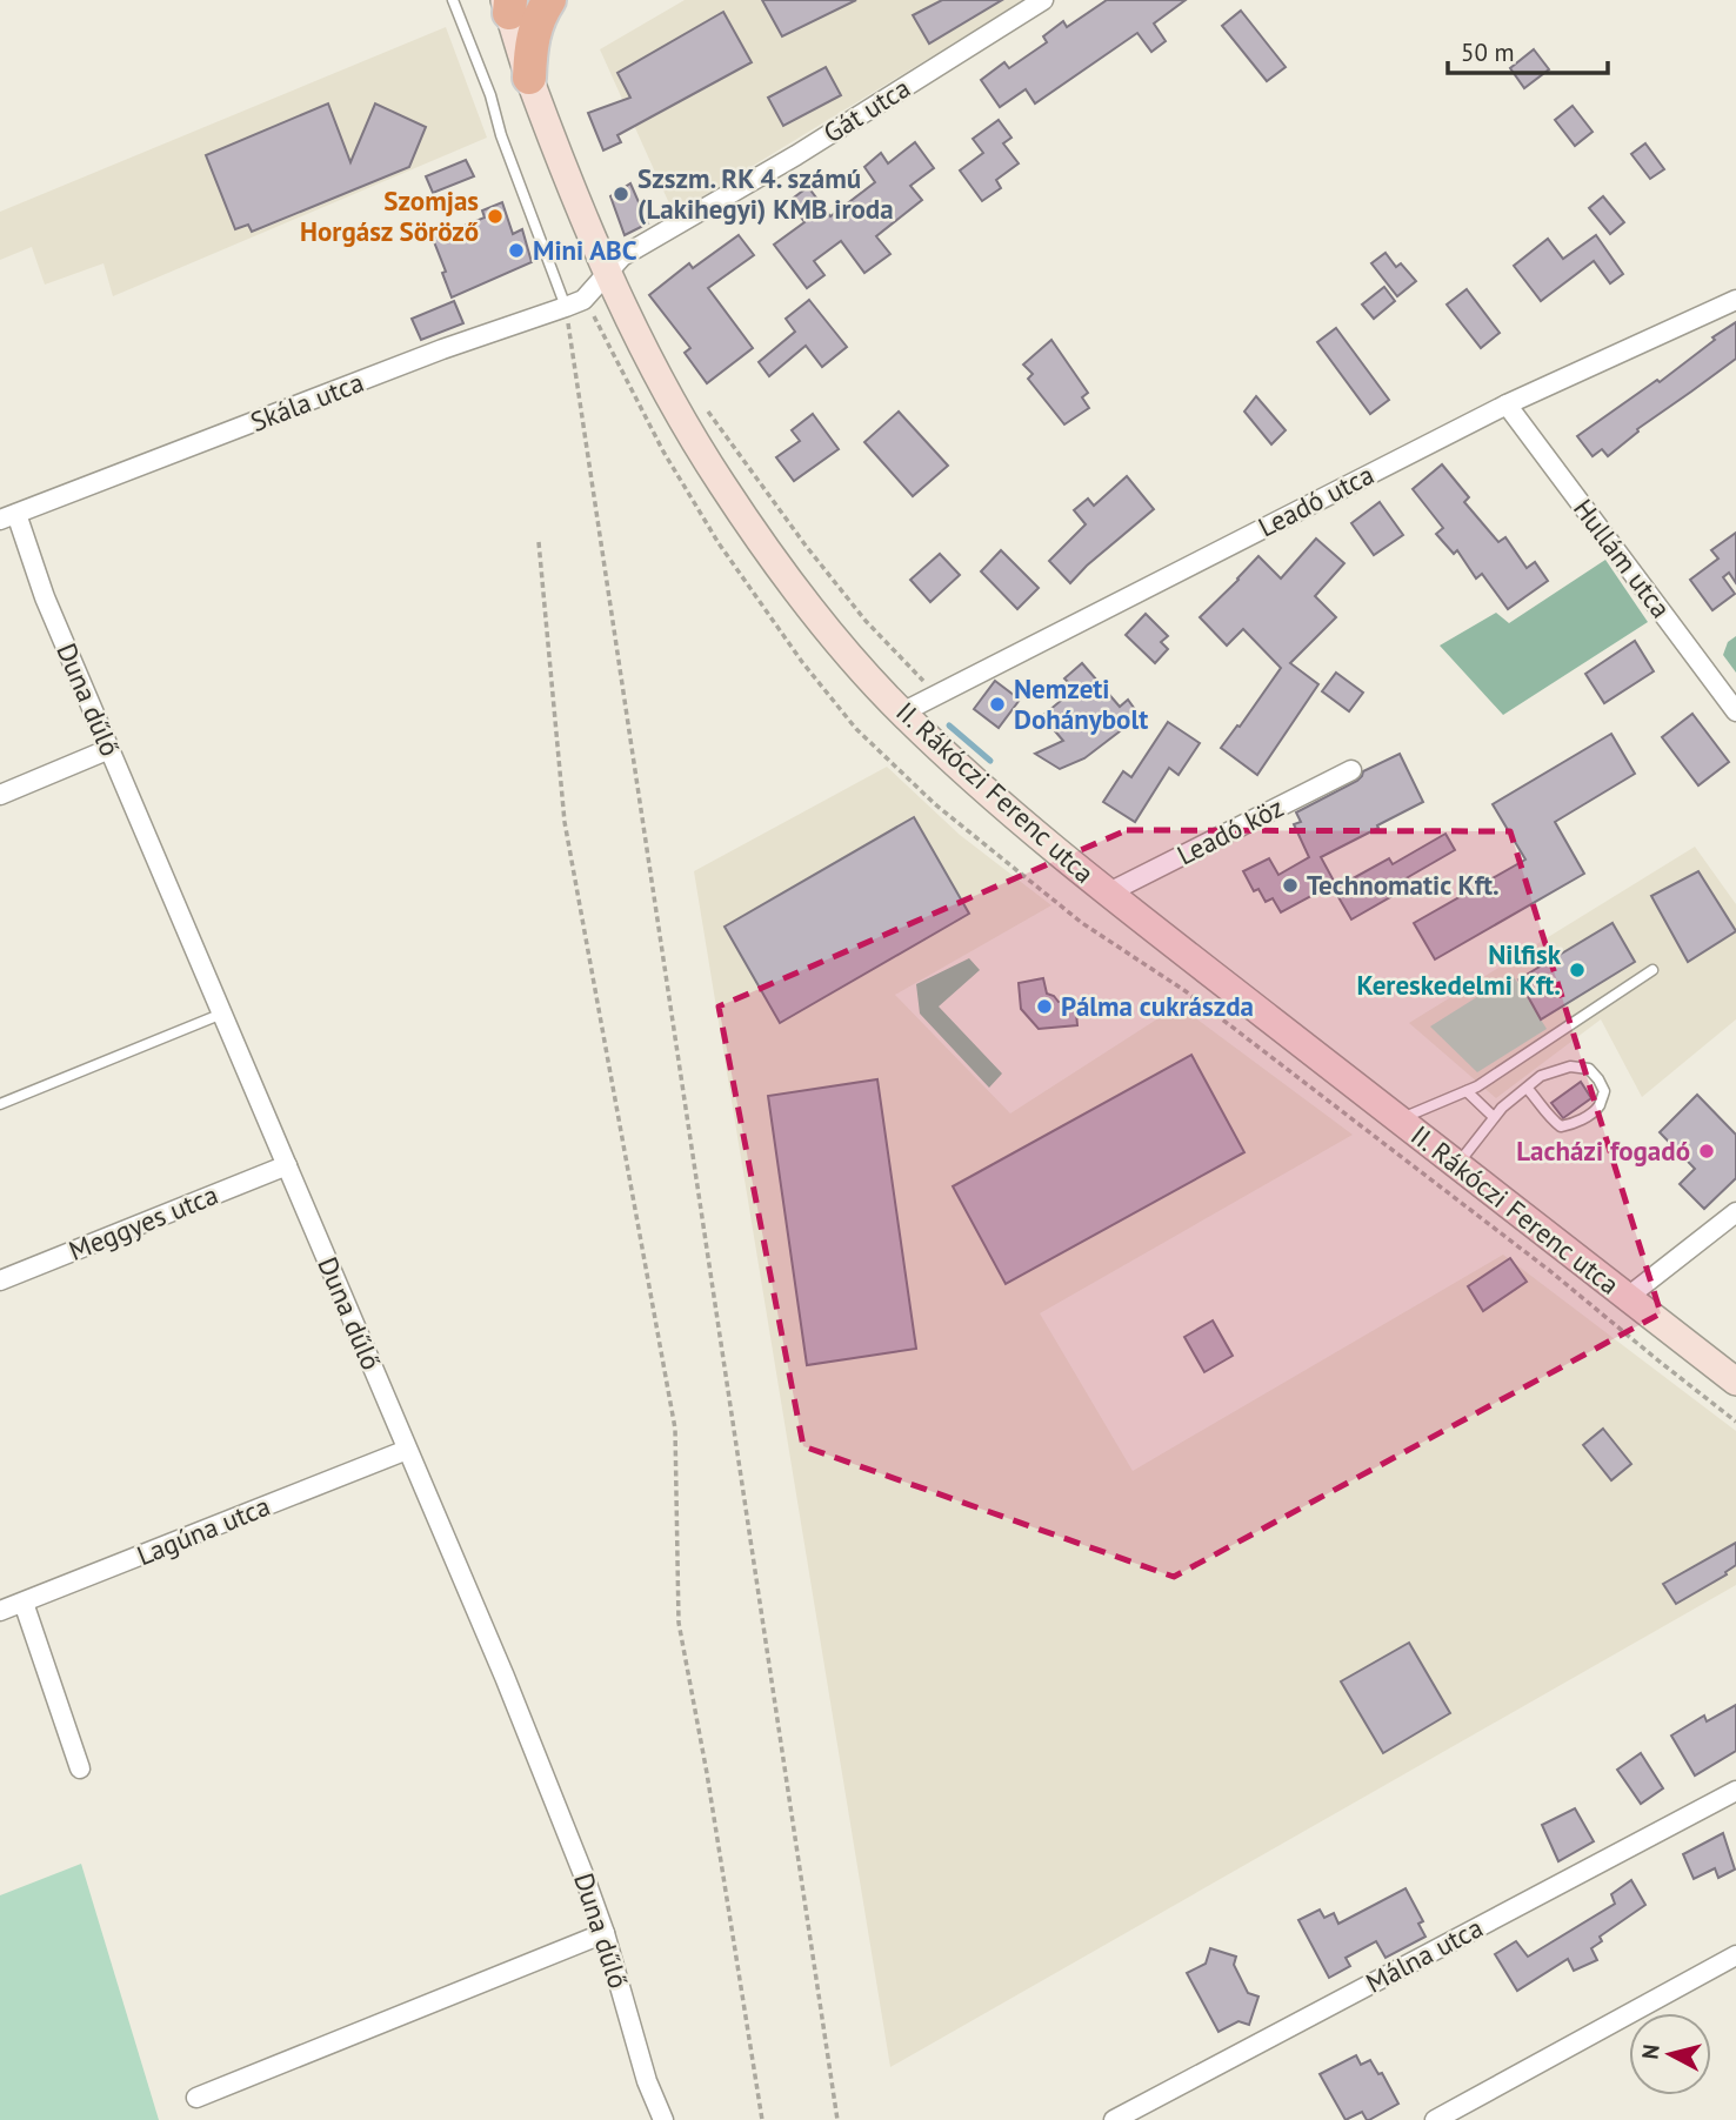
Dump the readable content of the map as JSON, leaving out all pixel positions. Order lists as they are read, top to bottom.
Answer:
{
  "streets": {
    "main road": ["II. Rákóczi Ferenc utca"],
    "street": [
      "Gát utca",
      "Skála utca",
      "Leadó utca",
      "Hullám utca",
      "Duna dűlő",
      "Leadó köz",
      "Meggyes utca",
      "Lagúna utca",
      "Málna utca"
    ]
  },
  "crossings": [
    ["Gát utca", "Skála utca"],
    ["Gát utca", "II. Rákóczi Ferenc utca"],
    ["Skála utca", "Duna dűlő"],
    ["Skála utca", "II. Rákóczi Ferenc utca"],
    ["Leadó utca", "Hullám utca"],
    ["Leadó utca", "II. Rákóczi Ferenc utca"],
    ["Duna dűlő", "Meggyes utca"],
    ["Duna dűlő", "Lagúna utca"],
    ["II. Rákóczi Ferenc utca", "Leadó köz"]
  ],
  "places": [
    "Szszm. RK 4. számú (Lakihegyi) KMB iroda",
    "Szomjas Horgász Söröző",
    "Mini ABC",
    "Nemzeti Dohánybolt",
    "Technomatic Kft.",
    "Nilfisk Kereskedelmi Kft.",
    "Pálma cukrászda",
    "Lacházi fogadó"
  ],
  "scale_bar": "50 m",
  "north": "left"
}
